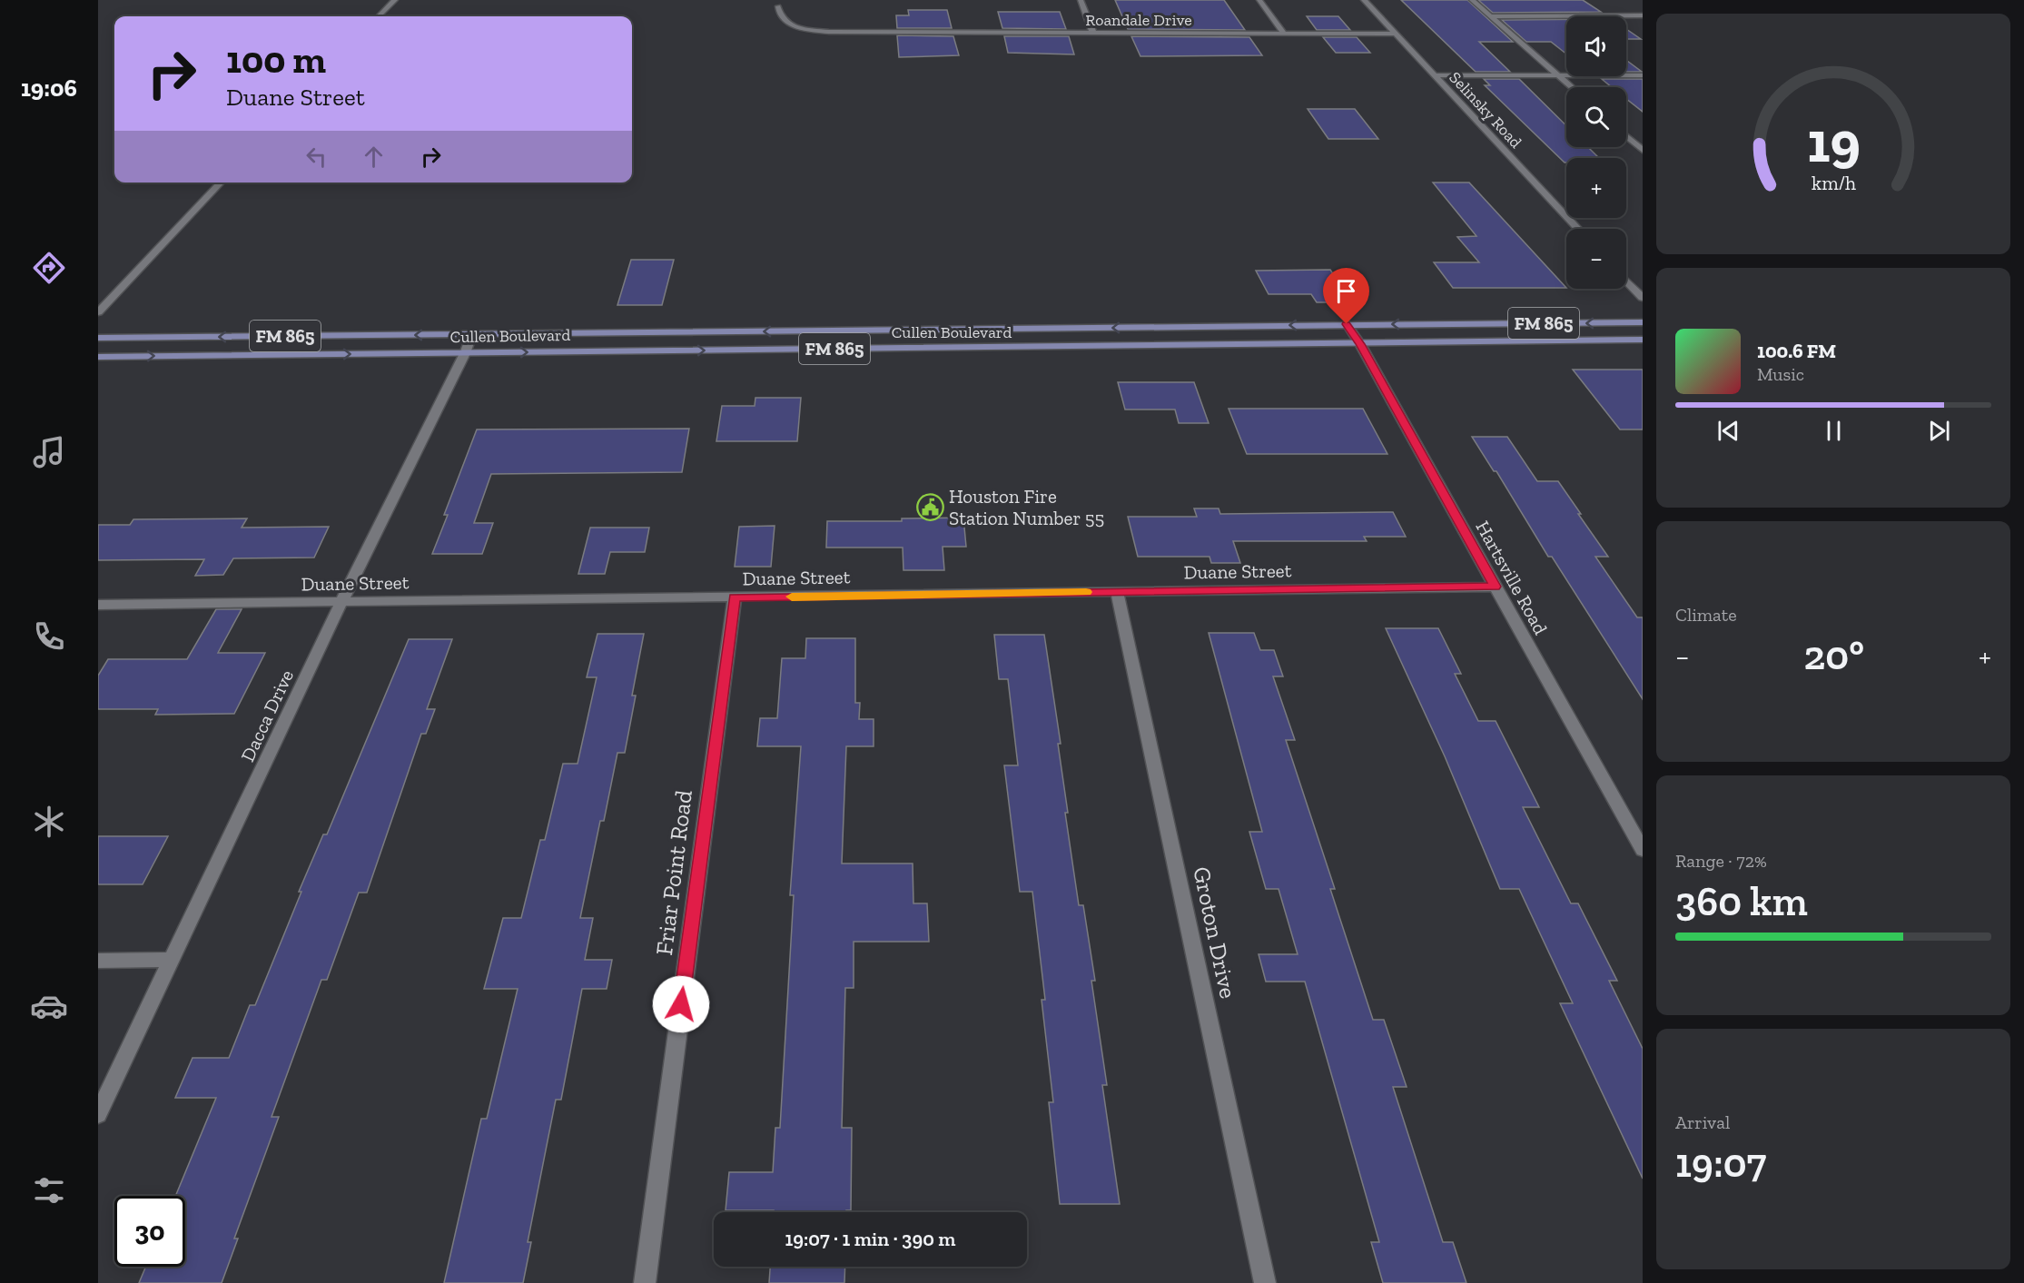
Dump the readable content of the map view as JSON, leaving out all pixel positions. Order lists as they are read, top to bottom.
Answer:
{
  "streets": {
    "main road": ["FM 865", "Cullen Boulevard"],
    "street": [
      "Roandale Drive",
      "Selinsky Road",
      "Duane Street",
      "Hartsville Road",
      "Dacca Drive",
      "Friar Point Road",
      "Groton Drive"
    ]
  },
  "crossings": [
    ["Roandale Drive", "Selinsky Road"],
    ["Cullen Boulevard", "Hartsville Road"],
    ["Cullen Boulevard", "Dacca Drive"],
    ["Duane Street", "Hartsville Road"],
    ["Duane Street", "Dacca Drive"],
    ["Duane Street", "Friar Point Road"],
    ["Duane Street", "Groton Drive"]
  ],
  "places": {
    "public building": ["Houston Fire Station Number 55"]
  },
  "page": {
    "tabs": "19:06",
    "map_buttons": ["+", "−"],
    "turn": ["100 m", "Duane Street"],
    "song": ["100.6 FM", "Music"],
    "tile": [
      "Climate",
      ["Range · 72%", "360 km"],
      ["Arrival", "19:07"]
    ],
    "heat": ["−", "20°", "+"],
    "limit": "30",
    "trip": "19:07 · 1 min · 390 m",
    "gauge": ["19", "km/h"]
  }
}
